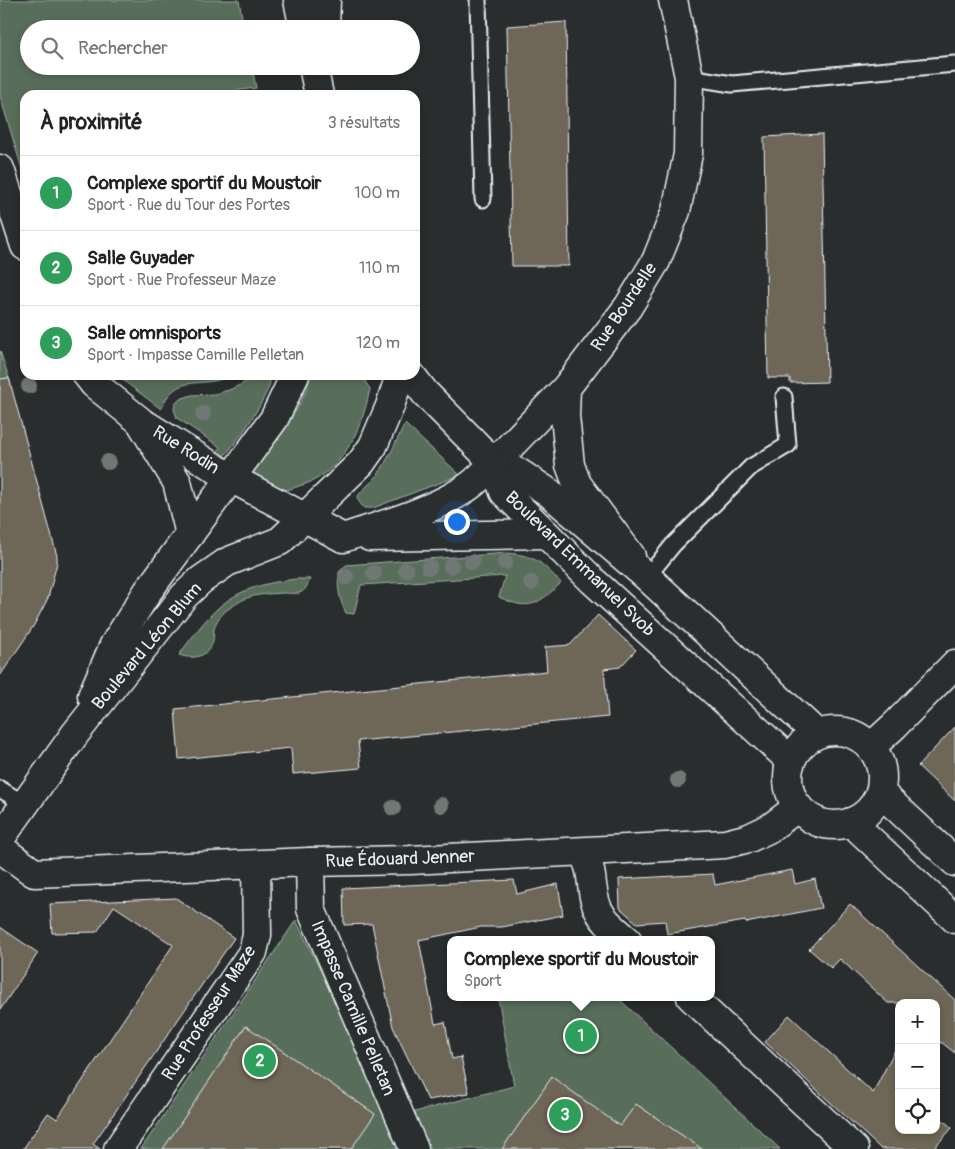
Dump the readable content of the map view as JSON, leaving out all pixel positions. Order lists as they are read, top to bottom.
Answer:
{
  "streets": {
    "main road": [
      "Rue Bourdelle",
      "Rue Rodin",
      "Boulevard Emmanuel Svob",
      "Boulevard Léon Blum",
      "Rue Édouard Jenner",
      "Impasse Camille Pelletan",
      "Rue Professeur Maze"
    ]
  },
  "crossings": [
    ["Rue Bourdelle", "Rue Rodin"],
    ["Rue Bourdelle", "Boulevard Emmanuel Svob"],
    ["Rue Rodin", "Boulevard Léon Blum"],
    ["Boulevard Emmanuel Svob", "Rue Édouard Jenner"],
    ["Rue Édouard Jenner", "Impasse Camille Pelletan"],
    ["Rue Édouard Jenner", "Rue Professeur Maze"]
  ],
  "page": {
    "search": "Rechercher",
    "heading": ["À proximité", "3 résultats"],
    "list": [
      {
        "mark": "1",
        "name": "Complexe sportif du Moustoir",
        "note": "Sport · Rue du Tour des Portes",
        "value": "100 m"
      },
      {
        "mark": "2",
        "name": "Salle Guyader",
        "note": "Sport · Rue Professeur Maze",
        "value": "110 m"
      },
      {
        "mark": "3",
        "name": "Salle omnisports",
        "note": "Sport · Impasse Camille Pelletan",
        "value": "120 m"
      }
    ],
    "popup": ["Complexe sportif du Moustoir", "Sport"],
    "map_buttons": ["+", "−"],
    "pins": ["1", "2", "3"]
  }
}
